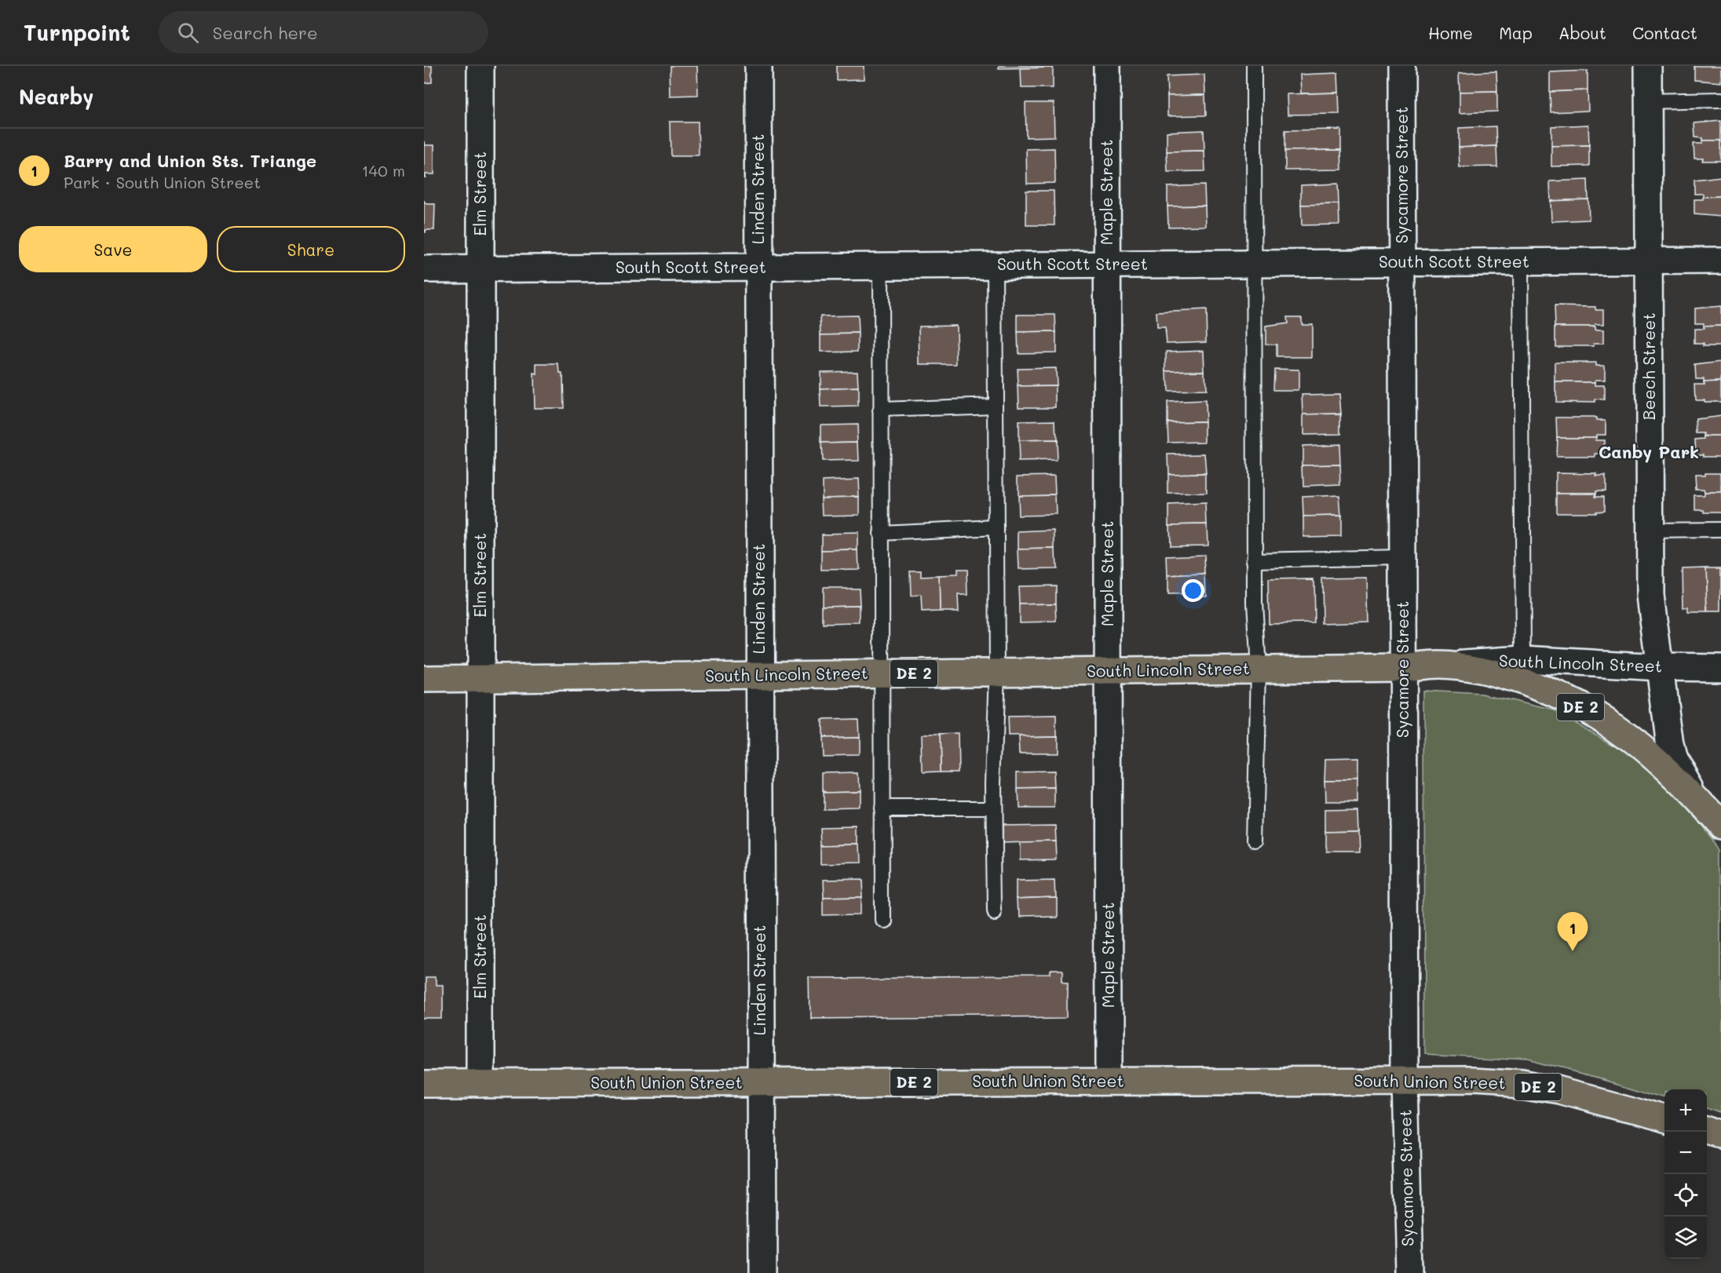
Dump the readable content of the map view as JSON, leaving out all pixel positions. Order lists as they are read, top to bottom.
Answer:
{
  "streets": {
    "main road": ["South Lincoln Street", "DE 2", "South Union Street"],
    "street": [
      "Sycamore Street",
      "Linden Street",
      "Maple Street",
      "Elm Street",
      "South Scott Street",
      "Beech Street"
    ]
  },
  "crossings": [
    ["Sycamore Street", "South Scott Street"],
    ["Sycamore Street", "South Lincoln Street"],
    ["Sycamore Street", "DE 2"],
    ["Sycamore Street", "South Union Street"],
    ["Linden Street", "South Scott Street"],
    ["Linden Street", "South Lincoln Street"],
    ["Linden Street", "South Union Street"],
    ["Maple Street", "South Scott Street"],
    ["Maple Street", "South Lincoln Street"],
    ["Maple Street", "South Union Street"],
    ["Elm Street", "South Scott Street"],
    ["Elm Street", "South Lincoln Street"],
    ["Elm Street", "South Union Street"],
    ["South Scott Street", "Beech Street"],
    ["Beech Street", "South Lincoln Street"],
    ["Beech Street", "DE 2"],
    ["South Lincoln Street", "DE 2"]
  ],
  "districts": ["Canby Park"],
  "page": {
    "header": "Turnpoint",
    "search": "Search here",
    "nav": [
      "Home",
      "Map",
      "About",
      "Contact"
    ],
    "heading": "Nearby",
    "list": [
      {
        "mark": "1",
        "name": "Barry and Union Sts. Triange",
        "note": "Park · South Union Street",
        "value": "140 m"
      }
    ],
    "buttons": ["Save", "Share"],
    "pins": "1",
    "map_buttons": ["+", "−"]
  }
}
